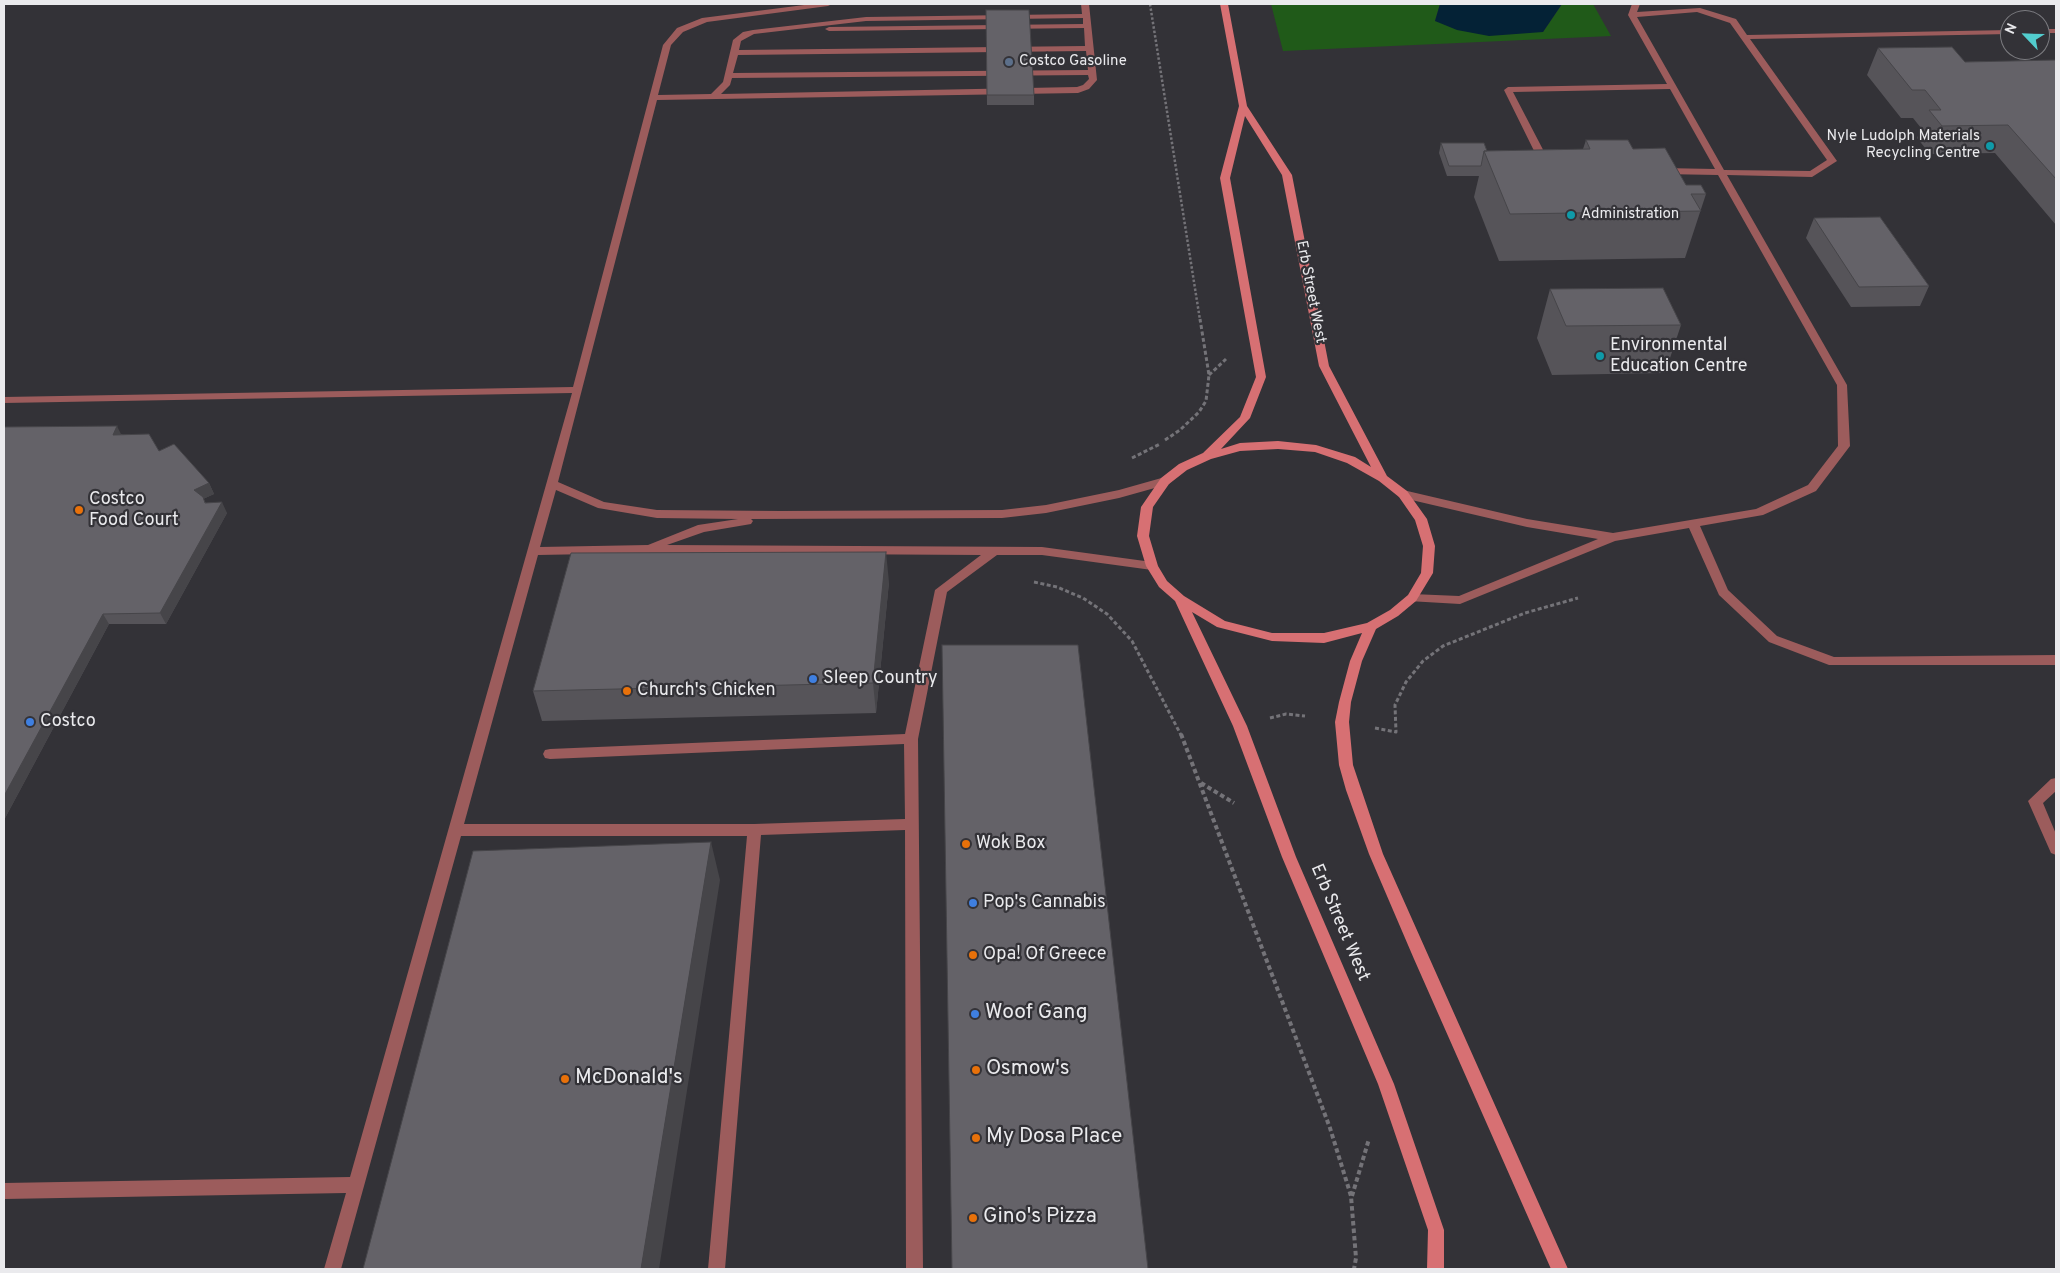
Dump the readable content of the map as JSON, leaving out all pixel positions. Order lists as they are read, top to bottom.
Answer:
{
  "streets": {
    "main road": ["Erb Street West"]
  },
  "places": [
    "Costco Gasoline",
    "Nyle Ludolph Materials Recycling Centre",
    "Administration",
    "Environmental Education Centre",
    "Costco Food Court",
    "Sleep Country",
    "Church's Chicken",
    "Costco",
    "Wok Box",
    "Pop's Cannabis",
    "Opa! Of Greece",
    "Woof Gang",
    "Osmow's",
    "McDonald's",
    "My Dosa Place",
    "Gino's Pizza"
  ],
  "north": "top left"
}
